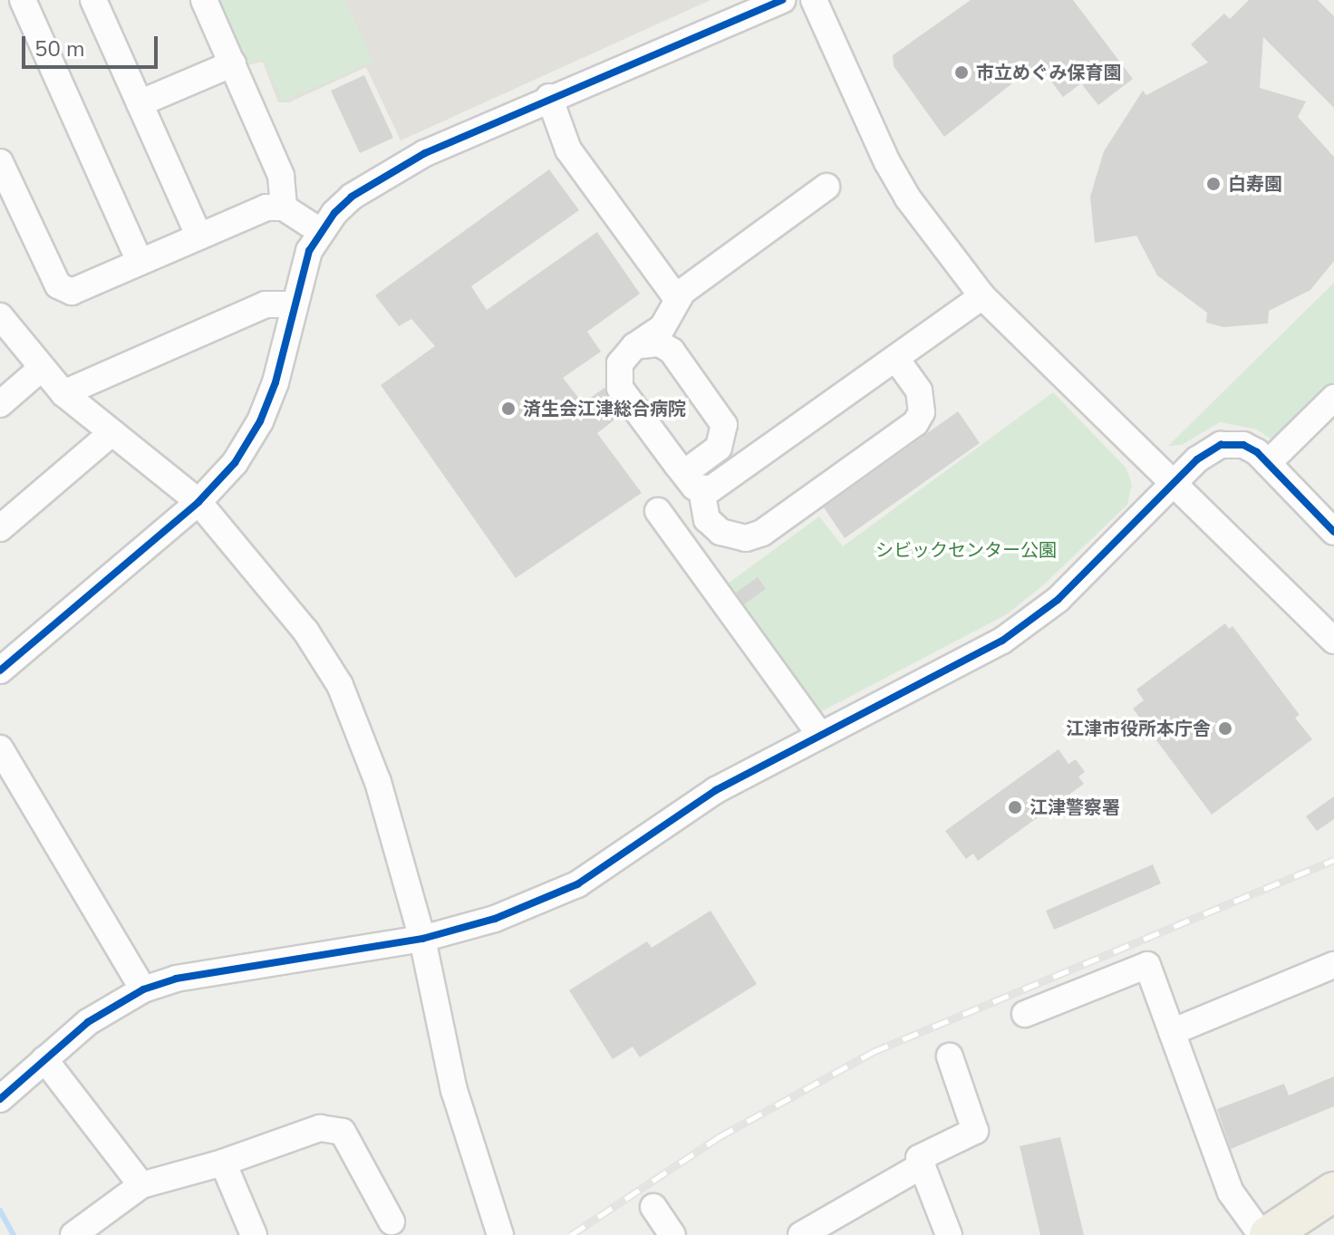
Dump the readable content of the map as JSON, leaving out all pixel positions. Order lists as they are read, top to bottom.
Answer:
{
  "parks": ["シビックセンター公園"],
  "places": [
    "市立めぐみ保育園",
    "白寿園",
    "済生会江津総合病院",
    "江津市役所本庁舎",
    "江津警察署"
  ],
  "scale_bar": "50 m"
}
